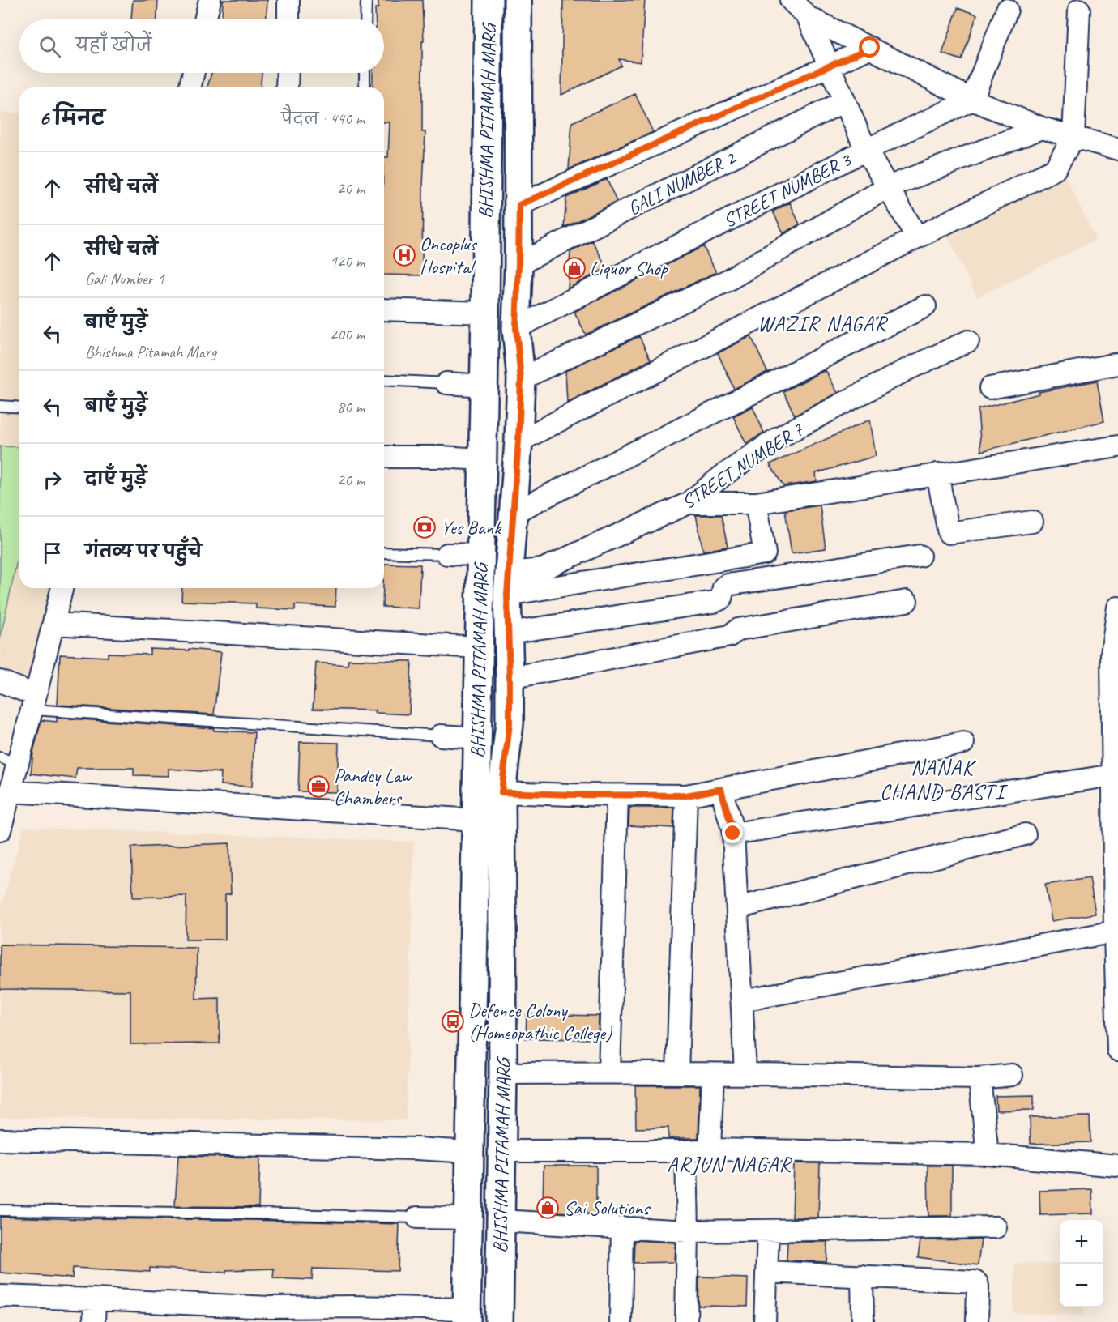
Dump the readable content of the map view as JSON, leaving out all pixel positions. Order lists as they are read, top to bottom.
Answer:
{
  "streets": {
    "main road": ["BHISHMA PITAMAH MARG"],
    "street": ["GALI NUMBER 2", "STREET NUMBER 3", "STREET NUMBER 7"]
  },
  "crossings": [
    ["BHISHMA PITAMAH MARG", "GALI NUMBER 2"],
    ["BHISHMA PITAMAH MARG", "STREET NUMBER 3"],
    ["BHISHMA PITAMAH MARG", "STREET NUMBER 7"]
  ],
  "districts": ["WAZIR NAGAR", "NANAK CHAND BASTI", "ARJUN NAGAR"],
  "places": {
    "hospital": ["Oncoplus Hospital"],
    "shop": ["Liquor Shop", "Sai Solutions"],
    "bank": ["Yes Bank"],
    "office": ["Pandey Law Chambers"],
    "bus stop": ["Defence Colony (Homeopathic College)"]
  },
  "page": {
    "search": "यहाँ खोजें",
    "heading": ["6 मिनट", "पैदल · 440 m"],
    "list": [
      ["सीधे चलें", "20 m"],
      ["सीधे चलें", "Gali Number 1", "120 m"],
      ["बाएँ मुड़ें", "Bhishma Pitamah Marg", "200 m"],
      ["बाएँ मुड़ें", "80 m"],
      ["दाएँ मुड़ें", "20 m"],
      "गंतव्य पर पहुँचे"
    ],
    "map_buttons": ["+", "−"]
  }
}
